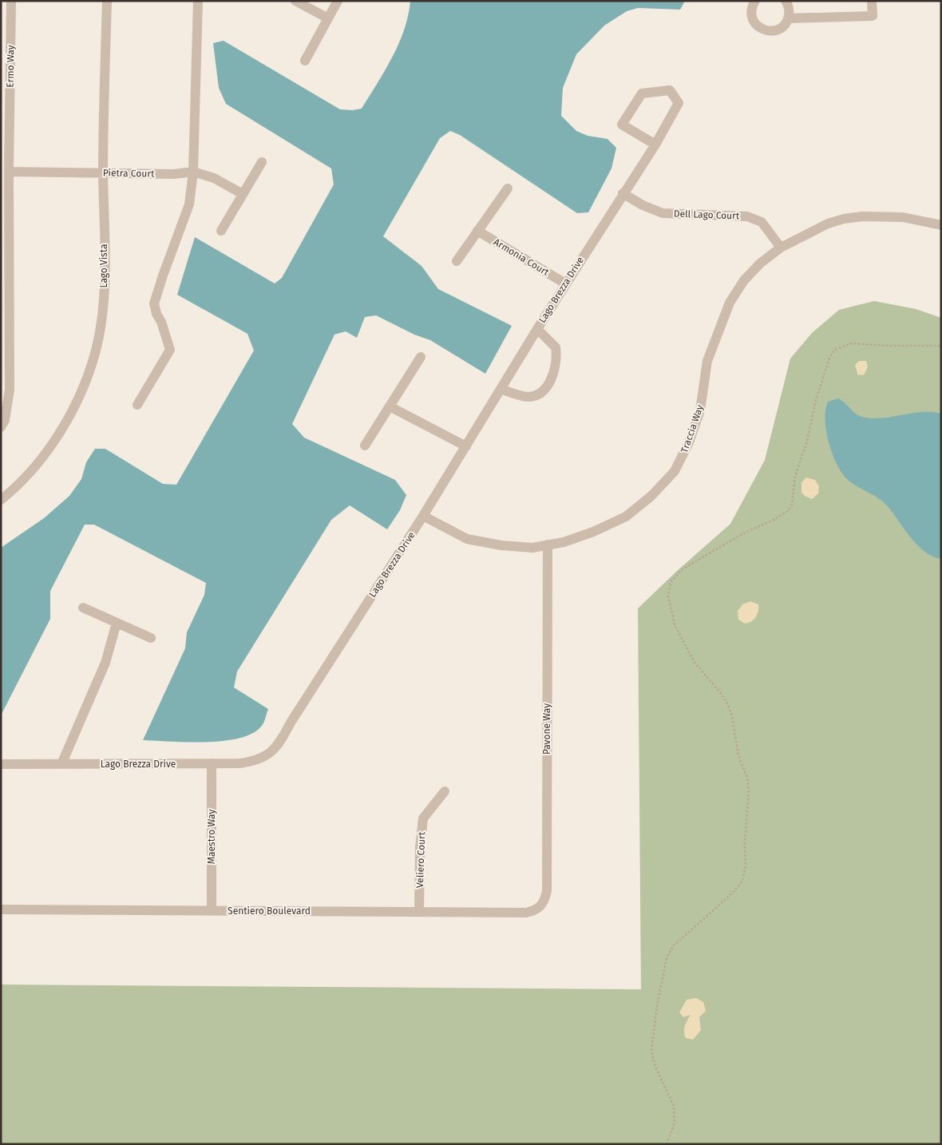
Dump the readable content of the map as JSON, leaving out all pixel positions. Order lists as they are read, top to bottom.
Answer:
{
  "streets": {
    "street": [
      "Ermo Way",
      "Pietra Court",
      "Dell Lago Court",
      "Armonia Court",
      "Lago Vista",
      "Lago Brezza Drive",
      "Traccia Way",
      "Pavone Way",
      "Maestro Way",
      "Veliero Court",
      "Sentiero Boulevard"
    ]
  },
  "crossings": [
    ["Ermo Way", "Pietra Court"],
    ["Pietra Court", "Lago Vista"],
    ["Dell Lago Court", "Lago Brezza Drive"],
    ["Dell Lago Court", "Traccia Way"],
    ["Armonia Court", "Lago Brezza Drive"],
    ["Lago Brezza Drive", "Traccia Way"],
    ["Lago Brezza Drive", "Maestro Way"],
    ["Traccia Way", "Pavone Way"],
    ["Pavone Way", "Sentiero Boulevard"],
    ["Maestro Way", "Sentiero Boulevard"],
    ["Veliero Court", "Sentiero Boulevard"]
  ]
}
